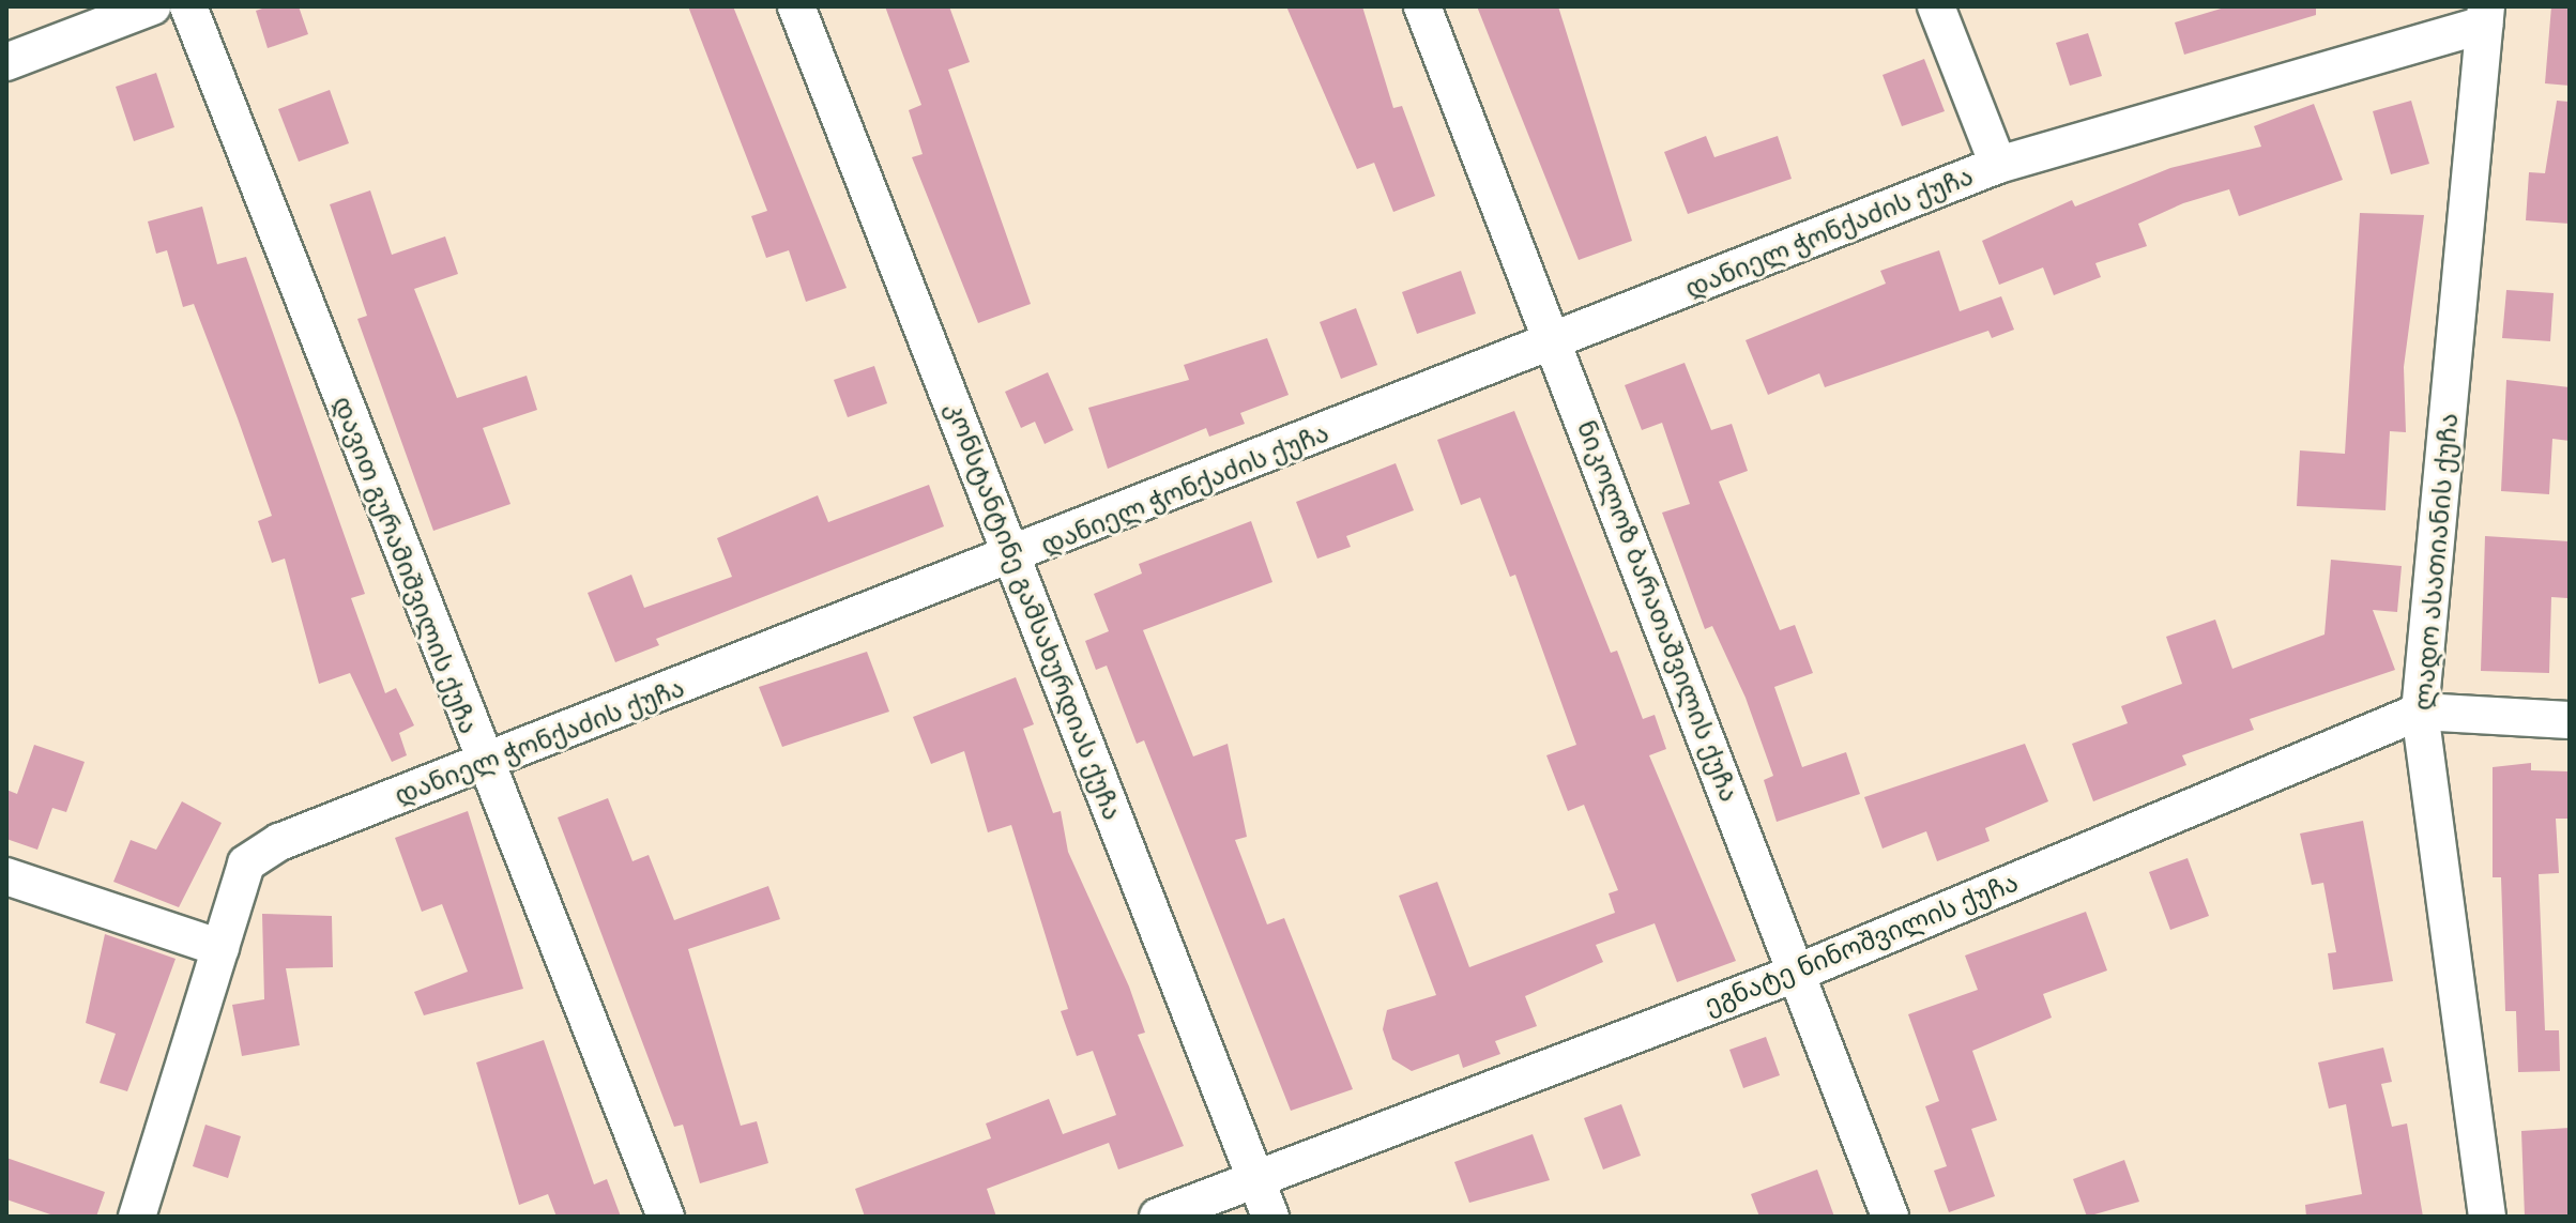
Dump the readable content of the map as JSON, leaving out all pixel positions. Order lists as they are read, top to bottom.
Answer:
{
  "streets": {
    "street": [
      "დანიელ ჭონქაძის ქუჩა",
      "ლადო ასათიანის ქუჩა",
      "დავით გურამიშვილის ქუჩა",
      "კონსტანტინე გამსახურდიას ქუჩა",
      "ნიკოლოზ ბარათაშვილის ქუჩა",
      "ეგნატე ნინოშვილის ქუჩა"
    ]
  },
  "crossings": [
    ["დანიელ ჭონქაძის ქუჩა", "ლადო ასათიანის ქუჩა"],
    ["დანიელ ჭონქაძის ქუჩა", "დავით გურამიშვილის ქუჩა"],
    ["დანიელ ჭონქაძის ქუჩა", "კონსტანტინე გამსახურდიას ქუჩა"],
    ["დანიელ ჭონქაძის ქუჩა", "ნიკოლოზ ბარათაშვილის ქუჩა"],
    ["ლადო ასათიანის ქუჩა", "ეგნატე ნინოშვილის ქუჩა"],
    ["კონსტანტინე გამსახურდიას ქუჩა", "ეგნატე ნინოშვილის ქუჩა"],
    ["ნიკოლოზ ბარათაშვილის ქუჩა", "ეგნატე ნინოშვილის ქუჩა"]
  ]
}
